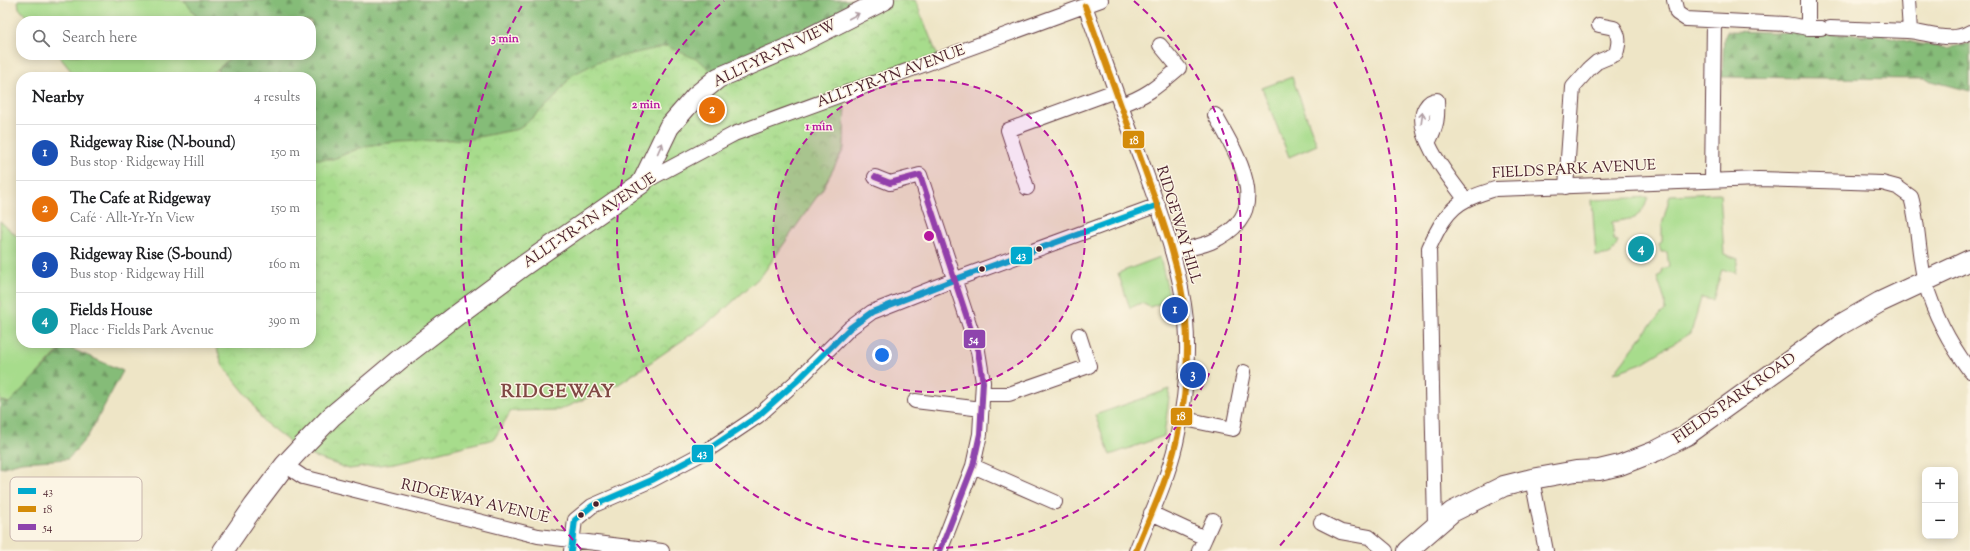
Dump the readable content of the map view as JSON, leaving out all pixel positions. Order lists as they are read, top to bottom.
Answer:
{
  "streets": {
    "street": [
      "ALLT-YR-YN VIEW",
      "ALLT-YR-YN AVENUE",
      "FIELDS PARK AVENUE",
      "RIDGEWAY HILL",
      "FIELDS PARK ROAD",
      "RIDGEWAY AVENUE"
    ]
  },
  "crossings": [
    ["ALLT-YR-YN VIEW", "ALLT-YR-YN AVENUE"],
    ["ALLT-YR-YN AVENUE", "RIDGEWAY HILL"],
    ["ALLT-YR-YN AVENUE", "RIDGEWAY AVENUE"],
    ["FIELDS PARK AVENUE", "FIELDS PARK ROAD"]
  ],
  "one_way": ["ALLT-YR-YN VIEW"],
  "districts": ["RIDGEWAY"],
  "lines": ["transit line 18", "transit line 54", "transit line 43"],
  "legend": ["43", "18", "54"],
  "page": {
    "search": "Search here",
    "heading": ["Nearby", "4 results"],
    "pins": [
      "2",
      "4",
      "1",
      "3"
    ],
    "list": [
      {
        "mark": "1",
        "name": "Ridgeway Rise (N-bound)",
        "note": "Bus stop · Ridgeway Hill",
        "value": "150 m"
      },
      {
        "mark": "2",
        "name": "The Cafe at Ridgeway",
        "note": "Café · Allt-Yr-Yn View",
        "value": "150 m"
      },
      {
        "mark": "3",
        "name": "Ridgeway Rise (S-bound)",
        "note": "Bus stop · Ridgeway Hill",
        "value": "160 m"
      },
      {
        "mark": "4",
        "name": "Fields House",
        "note": "Place · Fields Park Avenue",
        "value": "390 m"
      }
    ],
    "map_buttons": ["+", "−"]
  },
  "rings": ["3 min", "2 min", "1 min"]
}
